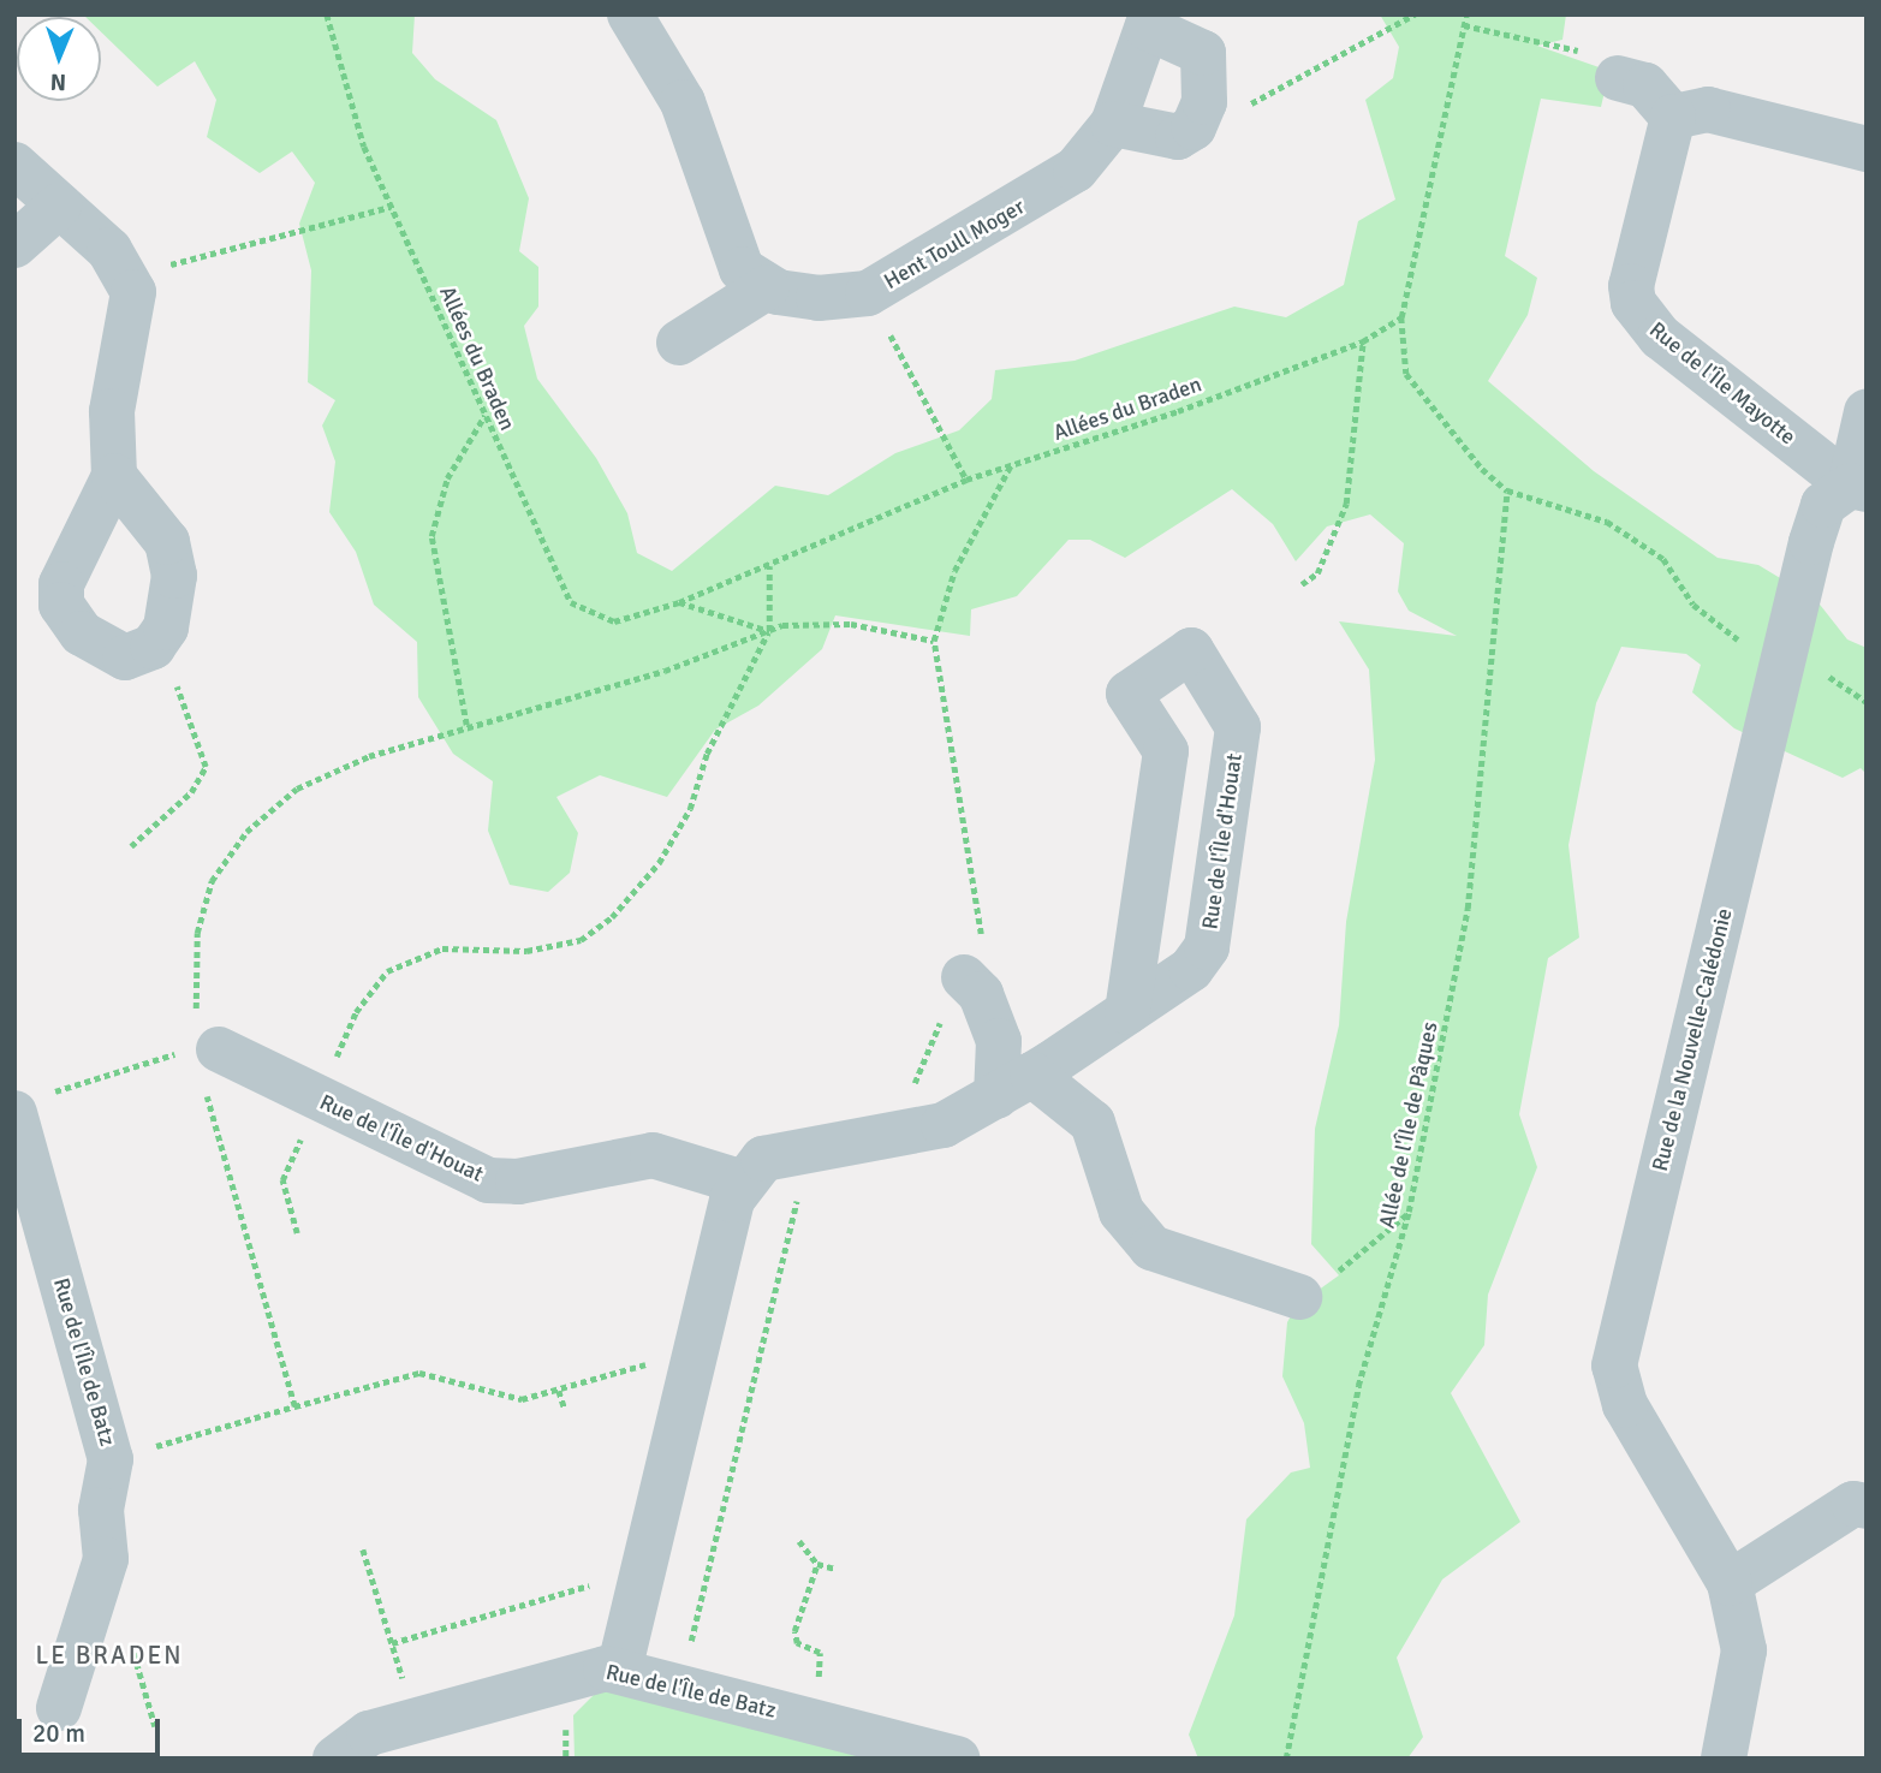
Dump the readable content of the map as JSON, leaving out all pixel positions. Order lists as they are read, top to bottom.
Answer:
{
  "streets": {
    "street": [
      "Hent Toull Moger",
      "Rue de l'Île Mayotte",
      "Rue de l'Île d'Houat",
      "Rue de la Nouvelle-Calédonie",
      "Rue de l'Île de Batz"
    ],
    "path": ["Allées du Braden", "Allée de l'Île de Pâques"]
  },
  "crossings": [
    ["Rue de l'Île Mayotte", "Rue de la Nouvelle-Calédonie"]
  ],
  "districts": ["LE BRADEN"],
  "scale_bar": "20 m",
  "north": "bottom"
}
